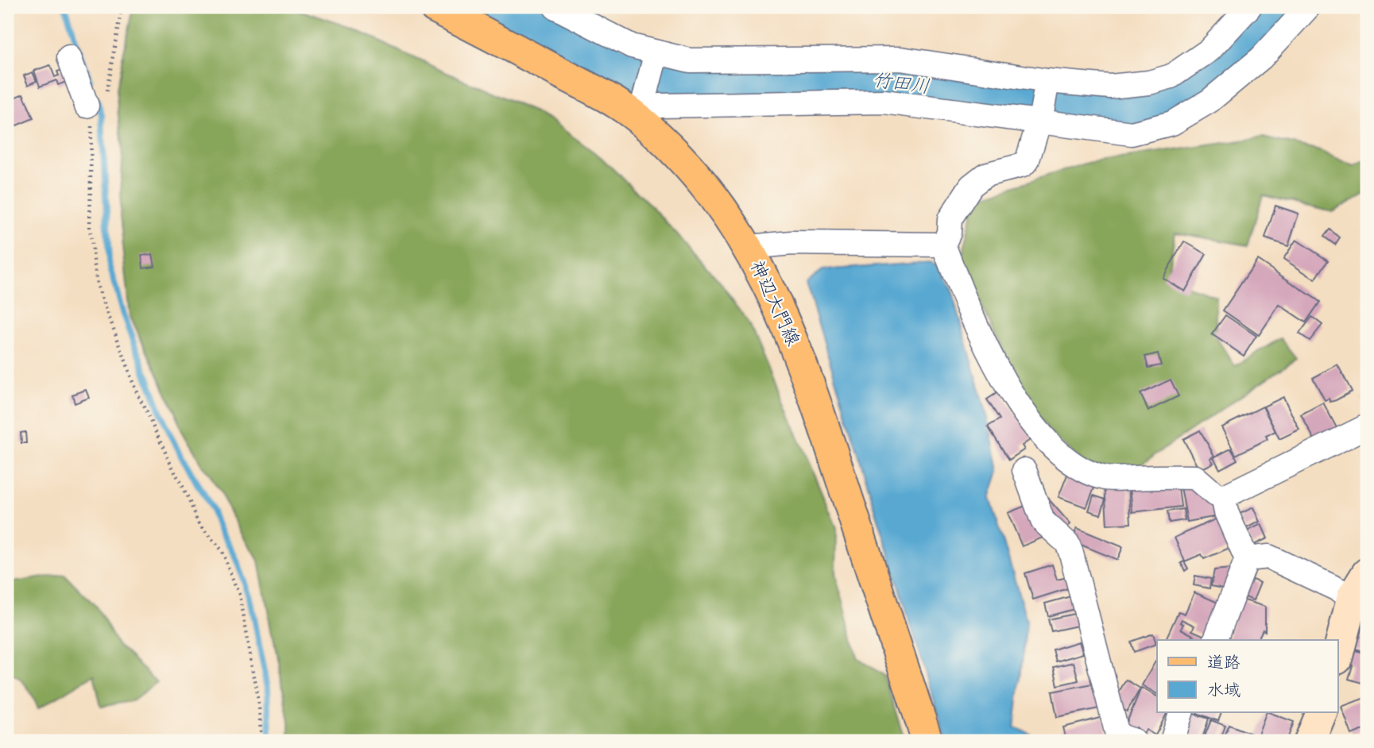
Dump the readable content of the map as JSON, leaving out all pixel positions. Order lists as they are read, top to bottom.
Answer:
{
  "streets": {
    "main road": ["神辺大門線"]
  },
  "water": ["竹田川"],
  "legend": ["道路", "水域"]
}
